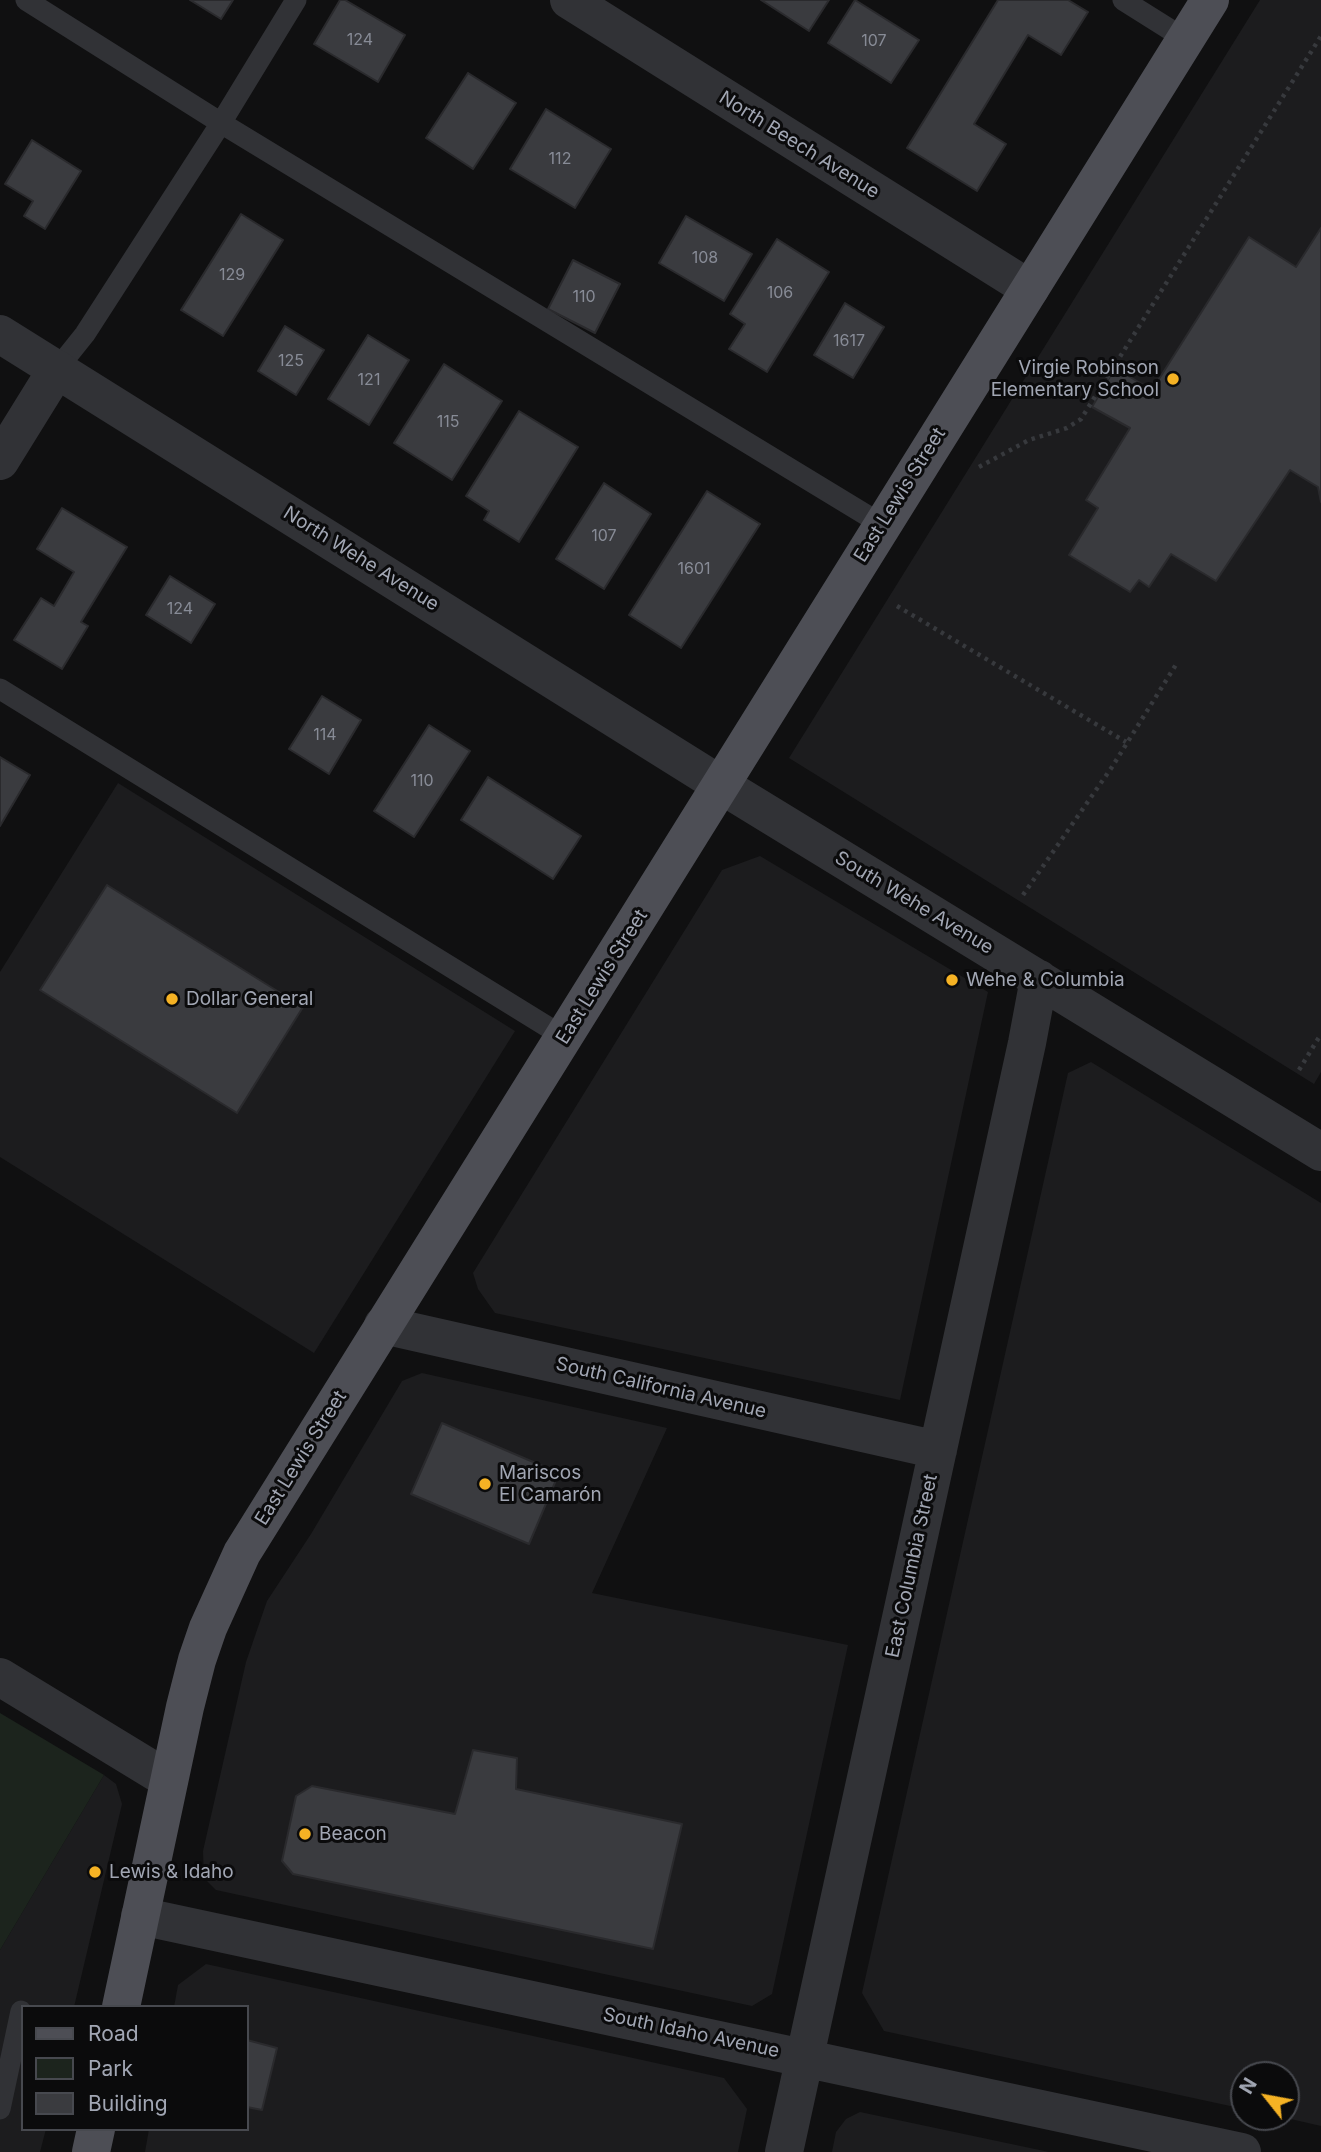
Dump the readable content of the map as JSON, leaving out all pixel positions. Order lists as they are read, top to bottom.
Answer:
{
  "streets": {
    "main road": ["East Lewis Street"],
    "street": [
      "North Beech Avenue",
      "North Wehe Avenue",
      "South Wehe Avenue",
      "South California Avenue",
      "East Columbia Street",
      "South Idaho Avenue"
    ]
  },
  "crossings": [
    ["North Beech Avenue", "East Lewis Street"],
    ["East Lewis Street", "North Wehe Avenue"],
    ["East Lewis Street", "South Wehe Avenue"],
    ["East Lewis Street", "South California Avenue"],
    ["East Lewis Street", "South Idaho Avenue"],
    ["North Wehe Avenue", "South Wehe Avenue"],
    ["South Wehe Avenue", "East Columbia Street"],
    ["South California Avenue", "East Columbia Street"],
    ["East Columbia Street", "South Idaho Avenue"]
  ],
  "places": [
    "Virgie Robinson Elementary School",
    "Wehe & Columbia",
    "Dollar General",
    "Mariscos El Camarón",
    "Beacon",
    "Lewis & Idaho"
  ],
  "house_numbers": [
    "124",
    "107",
    "112",
    "108",
    "129",
    "106",
    "110",
    "1617",
    "125",
    "121",
    "115",
    "107",
    "1601",
    "124",
    "114",
    "110"
  ],
  "legend": ["Road", "Park", "Building"],
  "north": "top left"
}
